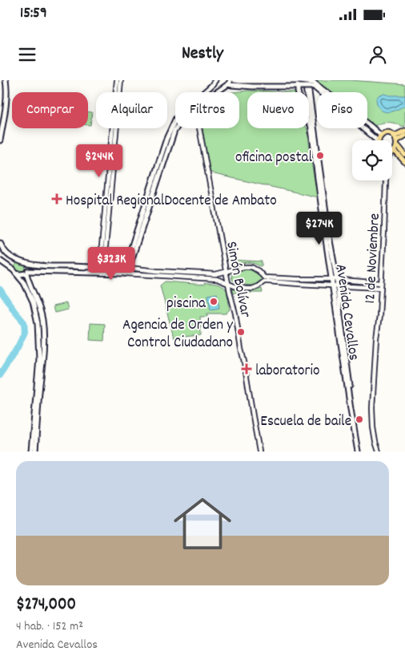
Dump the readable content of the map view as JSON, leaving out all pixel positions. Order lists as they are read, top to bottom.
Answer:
{
  "streets": {
    "main road": ["Avenida Cevallos"],
    "street": ["12 de Noviembre", "Simón Bolívar"]
  },
  "places": {
    "other": [
      "oficina postal",
      "piscina",
      "Agencia de Orden y Control Ciudadano",
      "Escuela de baile"
    ],
    "health": ["Hospital RegionalDocente de Ambato", "laboratorio"]
  },
  "page": {
    "status": "15:59",
    "header": "Nestly",
    "chip": [
      "Comprar",
      "Alquilar",
      "Filtros",
      "Nuevo",
      "Piso"
    ],
    "price": ["$244K", "$274K", "$323K"],
    "list": [
      {
        "name": "$274,000",
        "note": "4 hab. · 152 m² · Avenida Cevallos"
      }
    ]
  }
}
